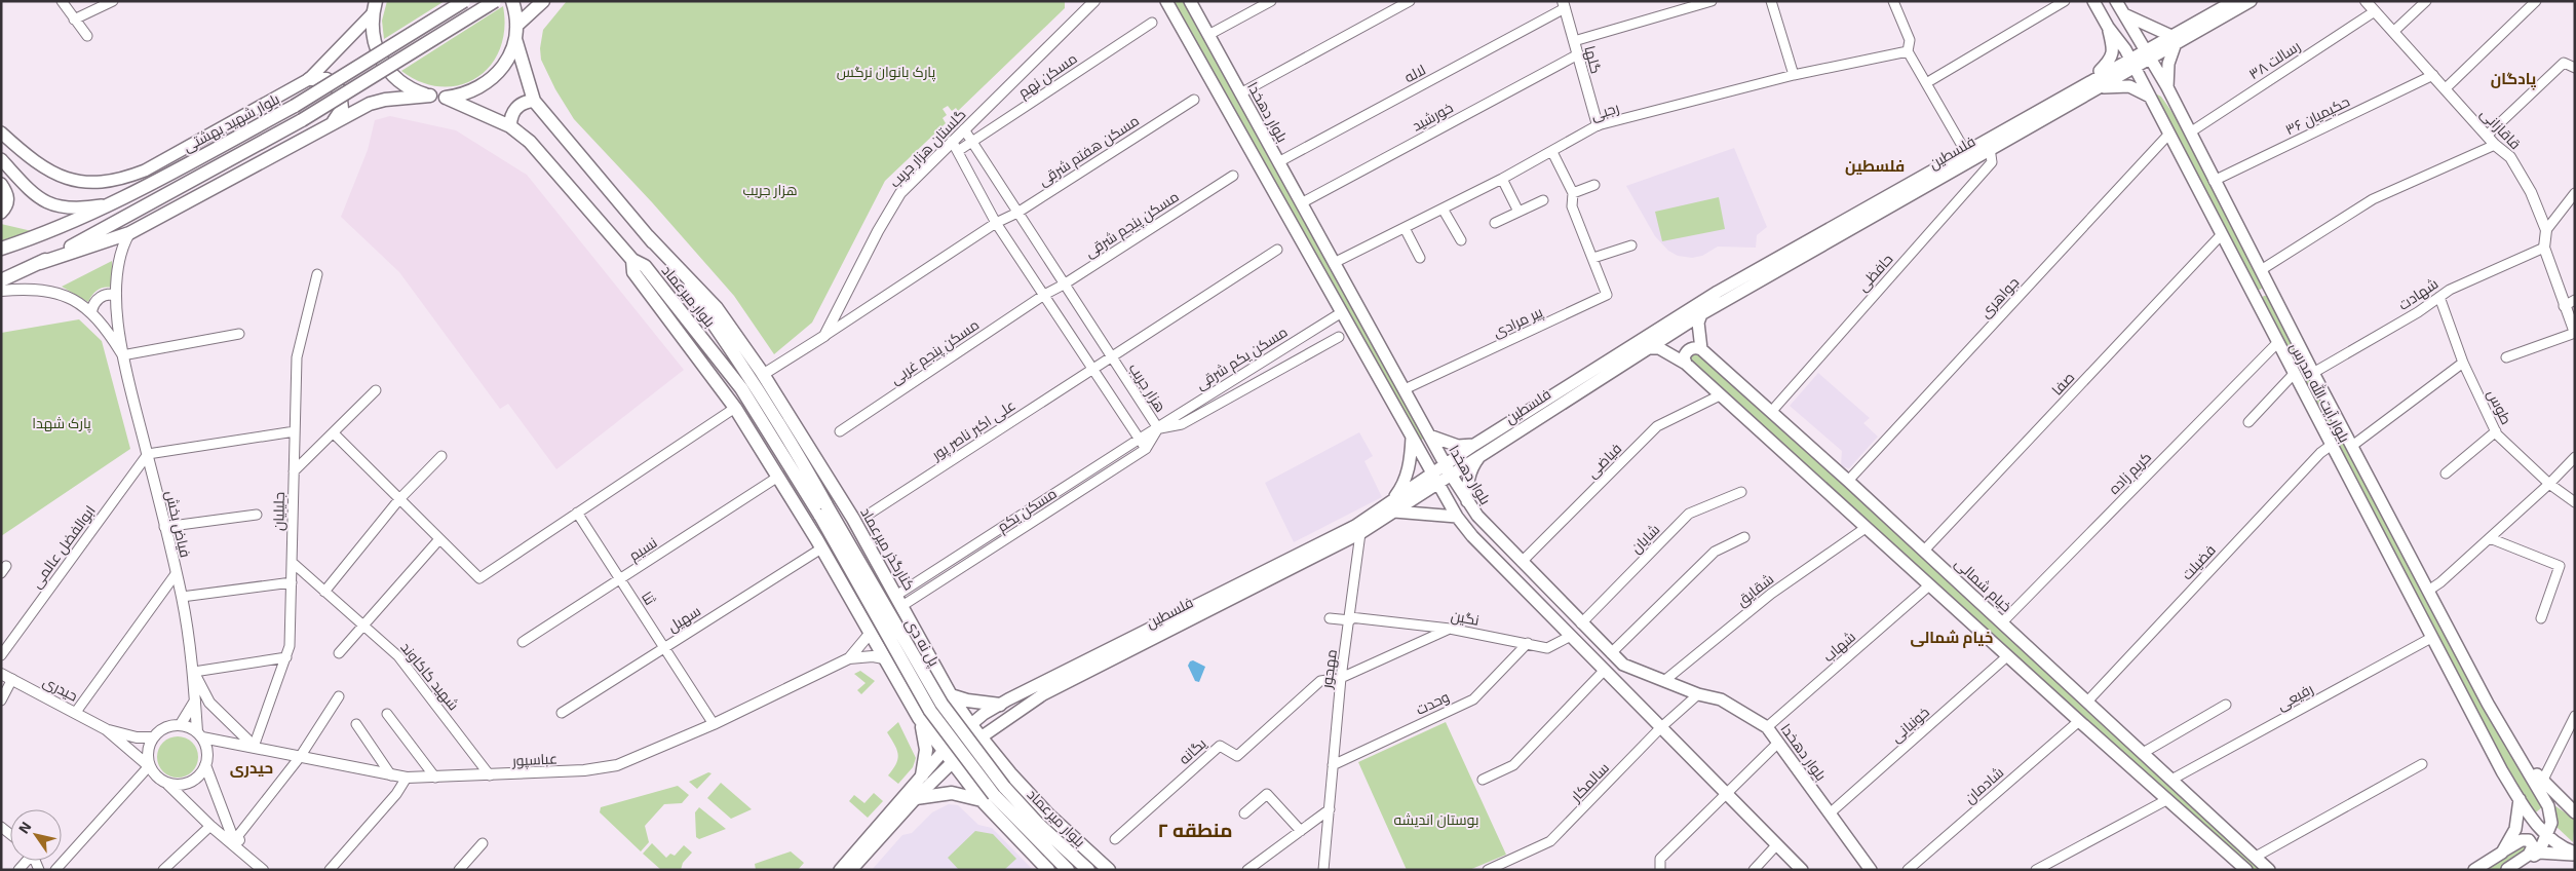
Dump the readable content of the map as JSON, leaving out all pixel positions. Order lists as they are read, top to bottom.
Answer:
{
  "streets": {
    "main road": [
      "بلوار دهخدا",
      "بلوار شهید بهشتی",
      "فلسطین",
      "بلوار میرعماد",
      "بلوار آیت الله مدرس",
      "کنارگذر میرعماد",
      "خیام شمالی",
      "پل نه دی"
    ],
    "street": [
      "گلها",
      "۳۸ رسالت",
      "لاله",
      "مسکن نهم",
      "رجبی",
      "۳۶ حکیمیان",
      "خورشید",
      "قاقازانی",
      "گلستان هزار جریب",
      "مسکن هفتم شرقی",
      "مسکن پنجم شرقی",
      "حافظی",
      "شهادت",
      "جواهری",
      "پیر مرادی",
      "مسکن پنجم غربی",
      "مسکن یکم شرقی",
      "صفا",
      "هزار جریب",
      "طوس",
      "علی اکبر ناصر پور",
      "فیاضی",
      "کریم زاده",
      "مسکن یکم",
      "جلیلیان",
      "فیاض بخش",
      "شایان",
      "ابوالفضل عالمی",
      "نسیم",
      "فضیلت",
      "شقایق",
      "ثنا",
      "نگین",
      "سهیل",
      "شهاب",
      "مهجور",
      "شهید کاکاوند",
      "حیدری",
      "رفیعی",
      "وحدت",
      "خونبانی",
      "یگانه",
      "عباسپور",
      "سالمکار",
      "شادمان"
    ]
  },
  "crossings": [
    ["گلها", "لاله"],
    ["گلها", "رجبی"],
    ["گلها", "خورشید"],
    ["۳۸ رسالت", "قاقازانی"],
    ["۳۸ رسالت", "بلوار آیت الله مدرس"],
    ["لاله", "بلوار دهخدا"],
    ["مسکن نهم", "هزار جریب"],
    ["رجبی", "بلوار دهخدا"],
    ["بلوار دهخدا", "خورشید"],
    ["بلوار دهخدا", "فلسطین"],
    ["بلوار دهخدا", "پیر مرادی"],
    ["بلوار دهخدا", "فیاضی"],
    ["بلوار دهخدا", "شایان"],
    ["بلوار دهخدا", "شقایق"],
    ["بلوار دهخدا", "شهاب"],
    ["بلوار دهخدا", "خونبانی"],
    ["بلوار دهخدا", "سالمکار"],
    ["۳۶ حکیمیان", "قاقازانی"],
    ["۳۶ حکیمیان", "بلوار آیت الله مدرس"],
    ["قاقازانی", "شهادت"],
    ["گلستان هزار جریب", "مسکن هفتم شرقی"],
    ["گلستان هزار جریب", "هزار جریب"],
    ["گلستان هزار جریب", "کنارگذر میرعماد"],
    ["مسکن هفتم شرقی", "هزار جریب"],
    ["فلسطین", "حافظی"],
    ["فلسطین", "بلوار آیت الله مدرس"],
    ["فلسطین", "کنارگذر میرعماد"],
    ["فلسطین", "مهجور"],
    ["مسکن پنجم شرقی", "مسکن پنجم غربی"],
    ["مسکن پنجم شرقی", "هزار جریب"],
    ["حافظی", "خیام شمالی"],
    ["شهادت", "بلوار آیت الله مدرس"],
    ["شهادت", "طوس"],
    ["بلوار میرعماد", "کنارگذر میرعماد"],
    ["بلوار میرعماد", "پل نه دی"],
    ["جواهری", "بلوار آیت الله مدرس"],
    ["جواهری", "خیام شمالی"],
    ["مسکن یکم شرقی", "هزار جریب"],
    ["مسکن یکم شرقی", "مسکن یکم"],
    ["صفا", "بلوار آیت الله مدرس"],
    ["صفا", "خیام شمالی"],
    ["هزار جریب", "علی اکبر ناصر پور"],
    ["هزار جریب", "مسکن یکم"],
    ["بلوار آیت الله مدرس", "کریم زاده"],
    ["بلوار آیت الله مدرس", "فضیلت"],
    ["بلوار آیت الله مدرس", "رفیعی"],
    ["کریم زاده", "خیام شمالی"],
    ["مسکن یکم", "کنارگذر میرعماد"],
    ["جلیلیان", "شهید کاکاوند"],
    ["جلیلیان", "عباسپور"],
    ["فیاض بخش", "ابوالفضل عالمی"],
    ["فیاض بخش", "عباسپور"],
    ["نسیم", "ثنا"],
    ["فضیلت", "خیام شمالی"],
    ["خیام شمالی", "رفیعی"],
    ["ثنا", "سهیل"],
    ["ثنا", "عباسپور"],
    ["نگین", "مهجور"],
    ["نگین", "وحدت"],
    ["مهجور", "وحدت"],
    ["مهجور", "یگانه"],
    ["شهید کاکاوند", "عباسپور"]
  ],
  "districts": [
    "پادگان",
    "فلسطین",
    "خیام شمالی",
    "حیدری",
    "منطقه ۲"
  ],
  "parks": [
    "پارک بانوان نرگس",
    "هزار جریب",
    "پارک شهدا",
    "بوستان اندیشه"
  ],
  "north": "top left"
}
